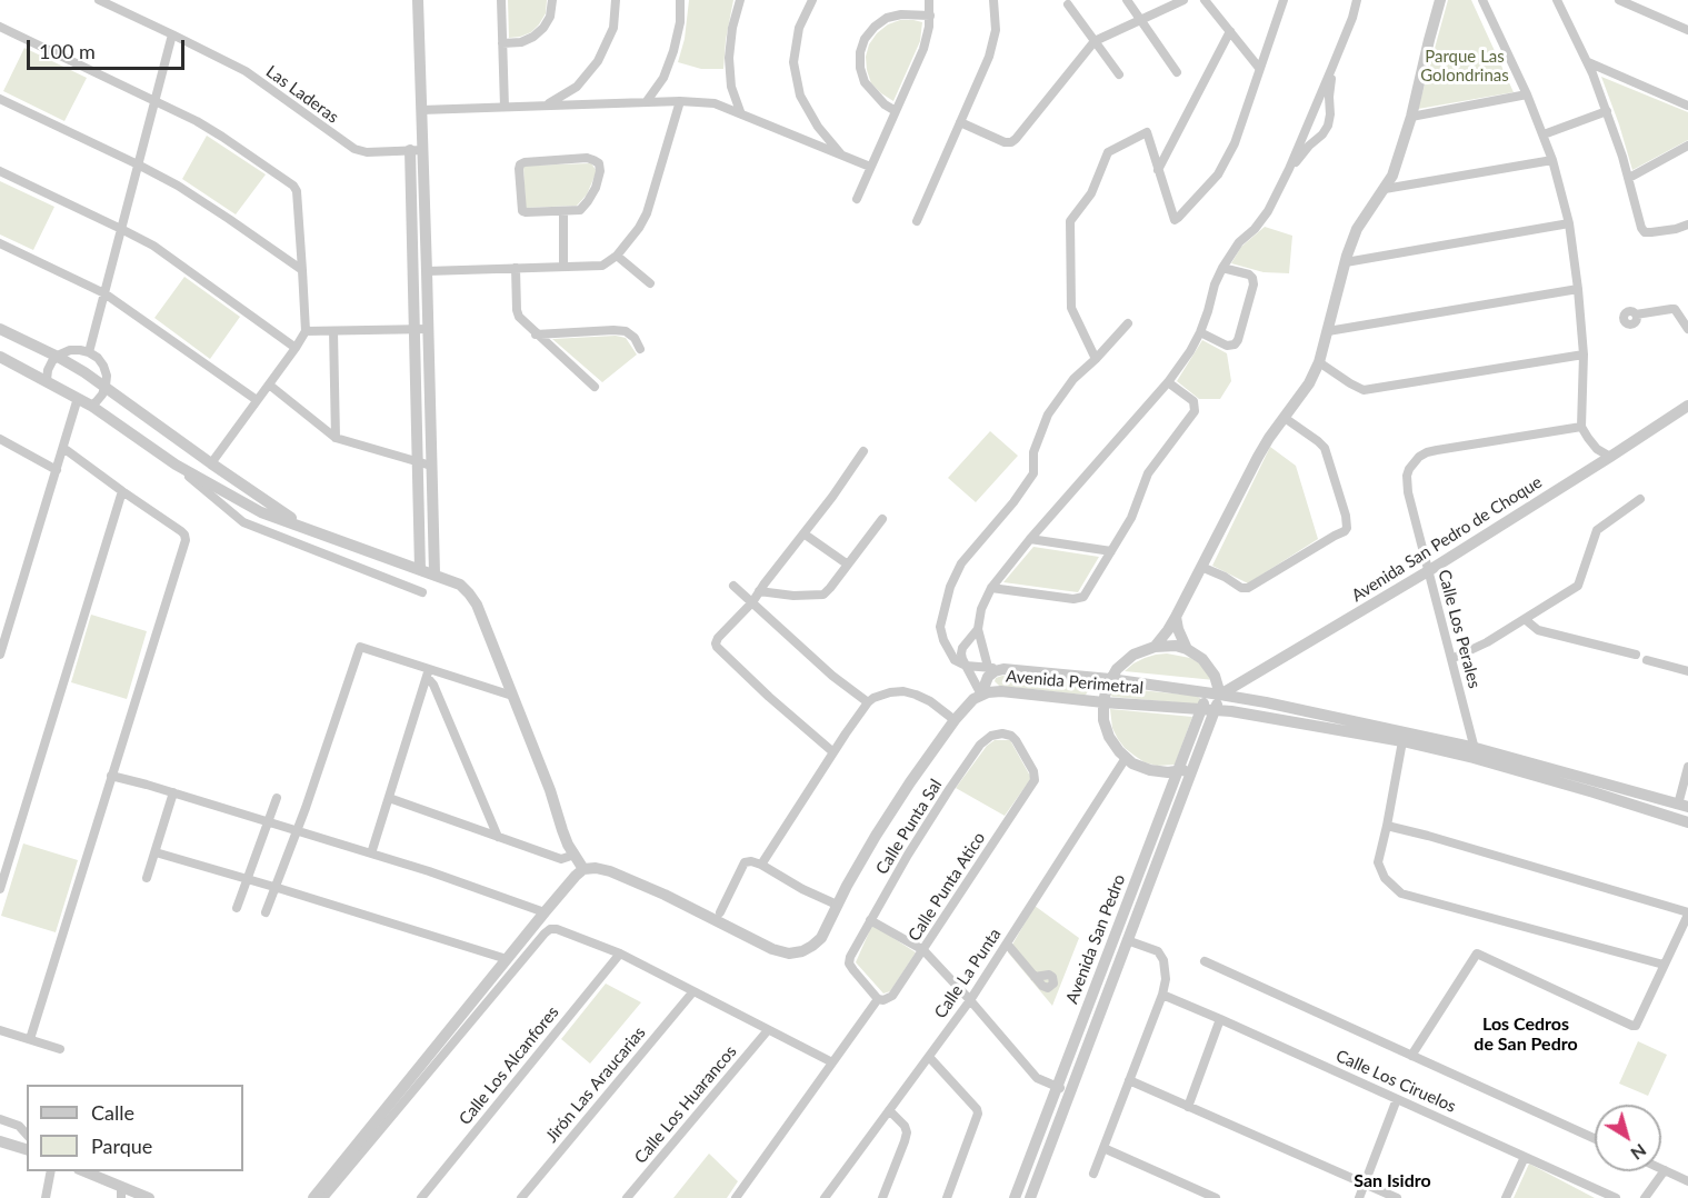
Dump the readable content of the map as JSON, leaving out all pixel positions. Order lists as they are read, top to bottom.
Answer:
{
  "streets": {
    "street": [
      "Las Laderas",
      "Avenida San Pedro de Choque",
      "Calle Los Perales",
      "Avenida Perimetral",
      "Calle Punta Sal",
      "Calle Punta Atico",
      "Avenida San Pedro",
      "Calle La Punta",
      "Calle Los Alcanfores",
      "Calle Los Ciruelos",
      "Jirón Las Araucarias",
      "Calle Los Huarancos"
    ]
  },
  "crossings": [
    ["Avenida San Pedro de Choque", "Calle Los Perales"],
    ["Avenida San Pedro de Choque", "Avenida Perimetral"],
    ["Avenida San Pedro de Choque", "Avenida San Pedro"],
    ["Calle Los Perales", "Avenida Perimetral"],
    ["Avenida Perimetral", "Avenida San Pedro"],
    ["Calle Punta Sal", "Calle Punta Atico"]
  ],
  "districts": ["Los Cedros de San Pedro", "San Isidro"],
  "parks": ["Parque Las Golondrinas"],
  "legend": ["Calle", "Parque"],
  "scale_bar": "100 m",
  "north": "bottom right"
}
